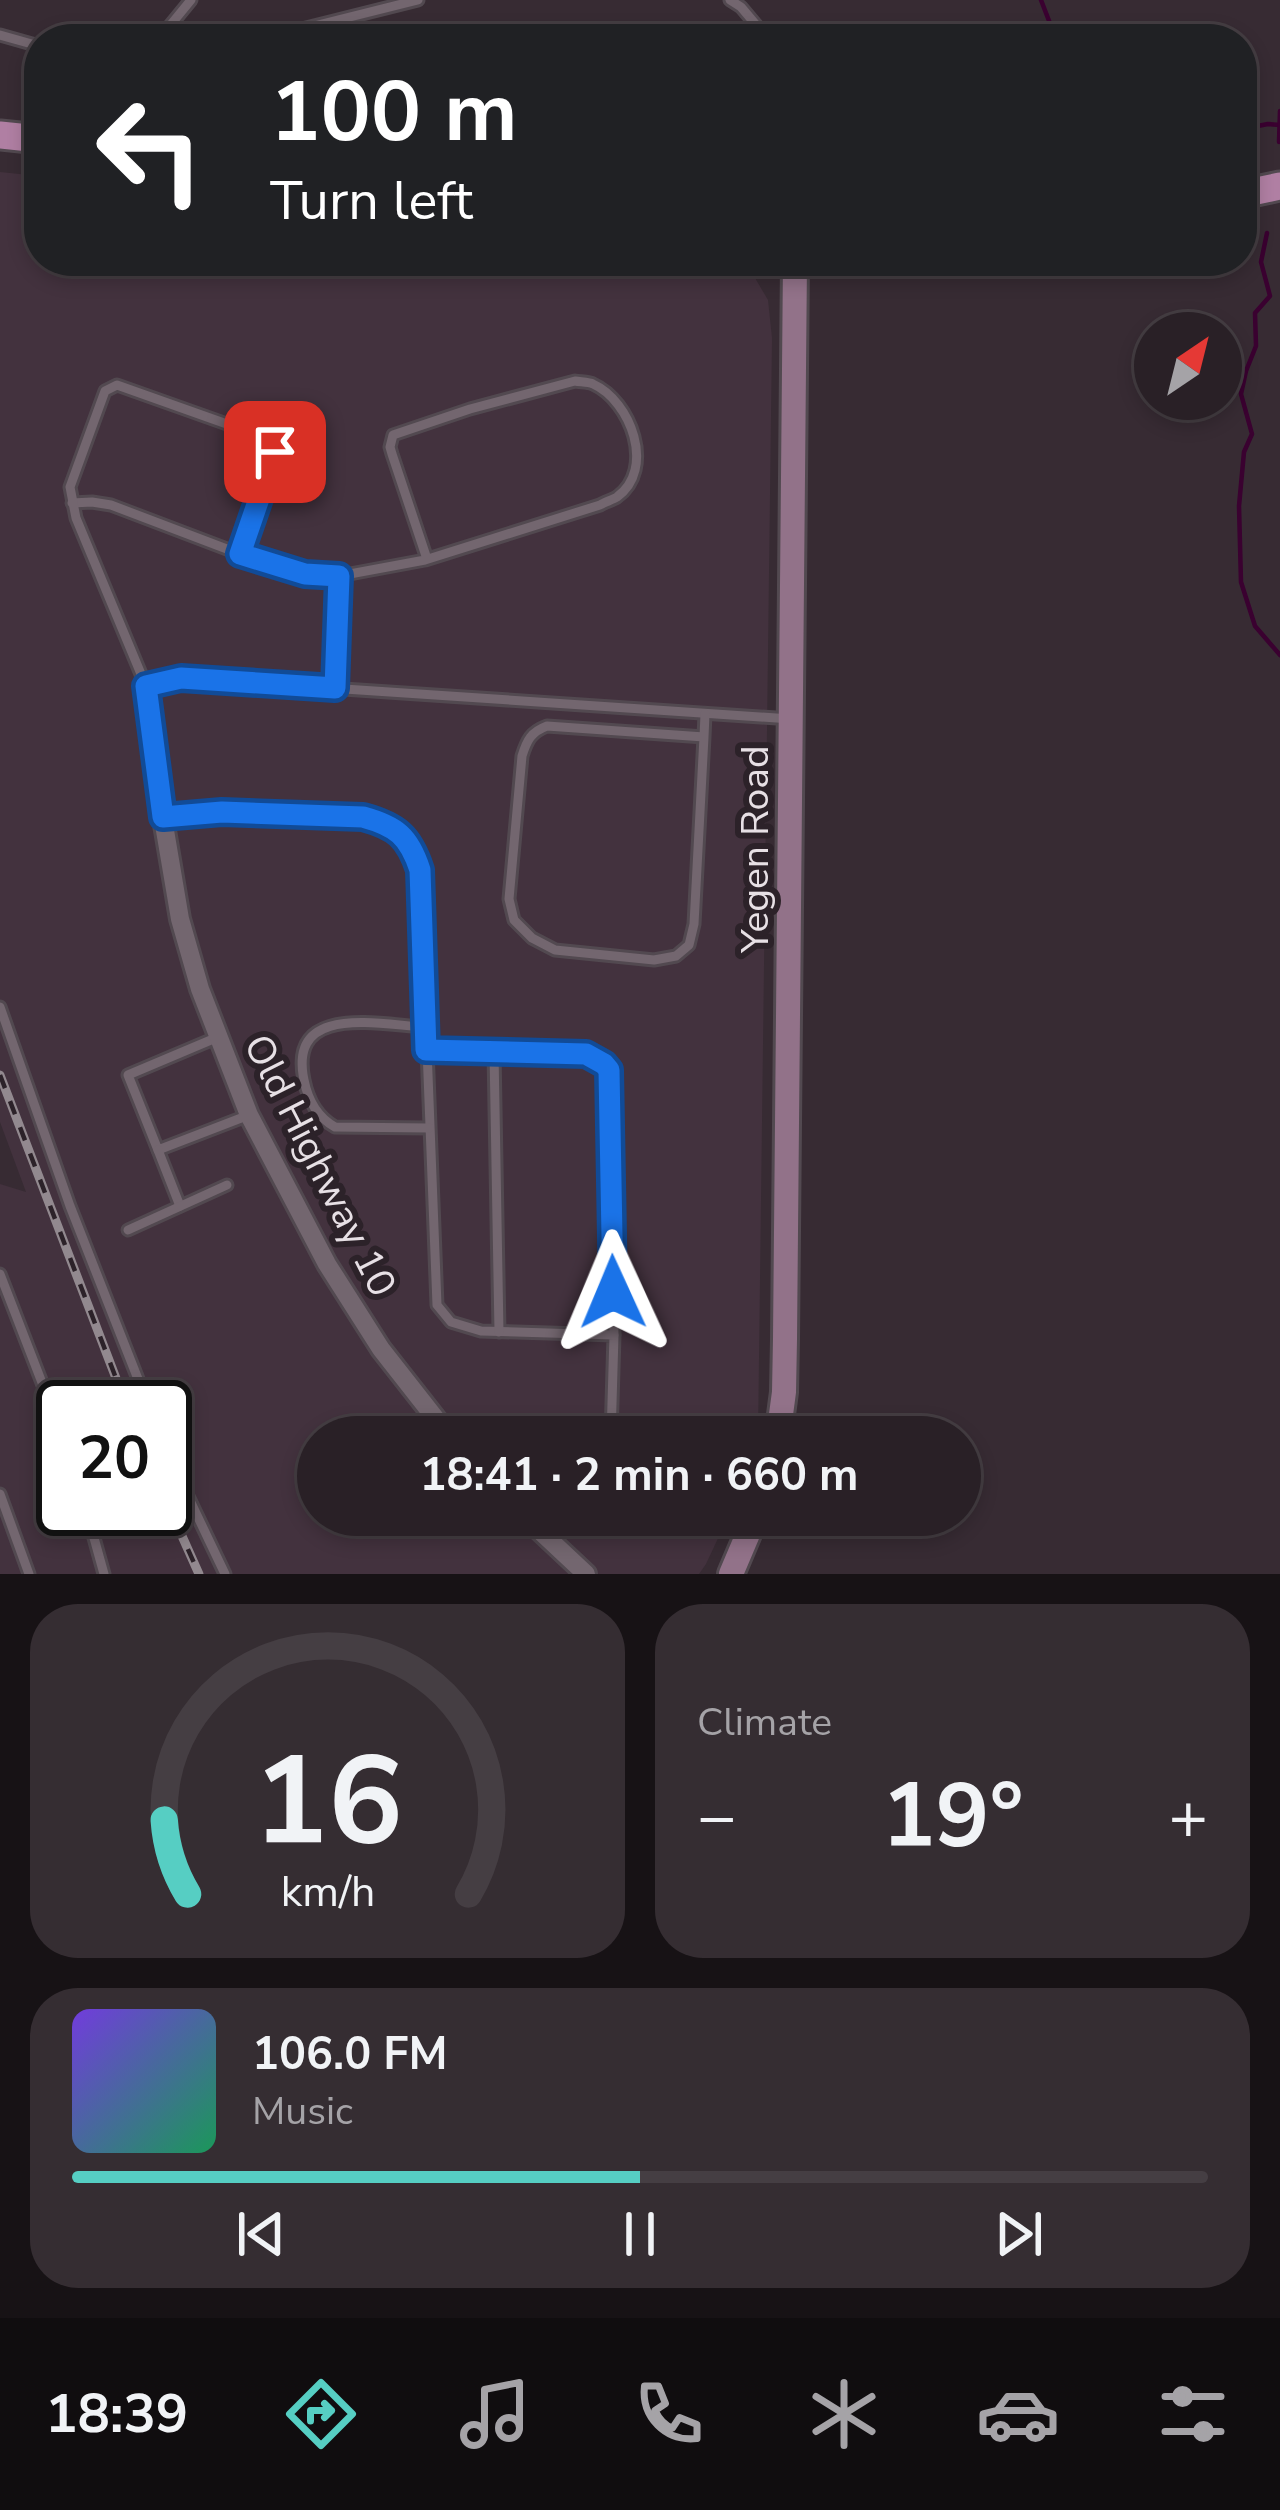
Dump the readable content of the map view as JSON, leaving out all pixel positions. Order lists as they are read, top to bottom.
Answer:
{
  "streets": {
    "street": ["Yegen Road", "Old Highway 10"]
  },
  "north": "top right",
  "page": {
    "turn": ["100 m", "Turn left"],
    "limit": "20",
    "trip": "18:41 · 2 min · 660 m",
    "tile": "Climate",
    "heat": ["−", "19°", "+"],
    "song": ["106.0 FM", "Music"],
    "tabs": "18:39",
    "gauge": ["16", "km/h"]
  }
}
